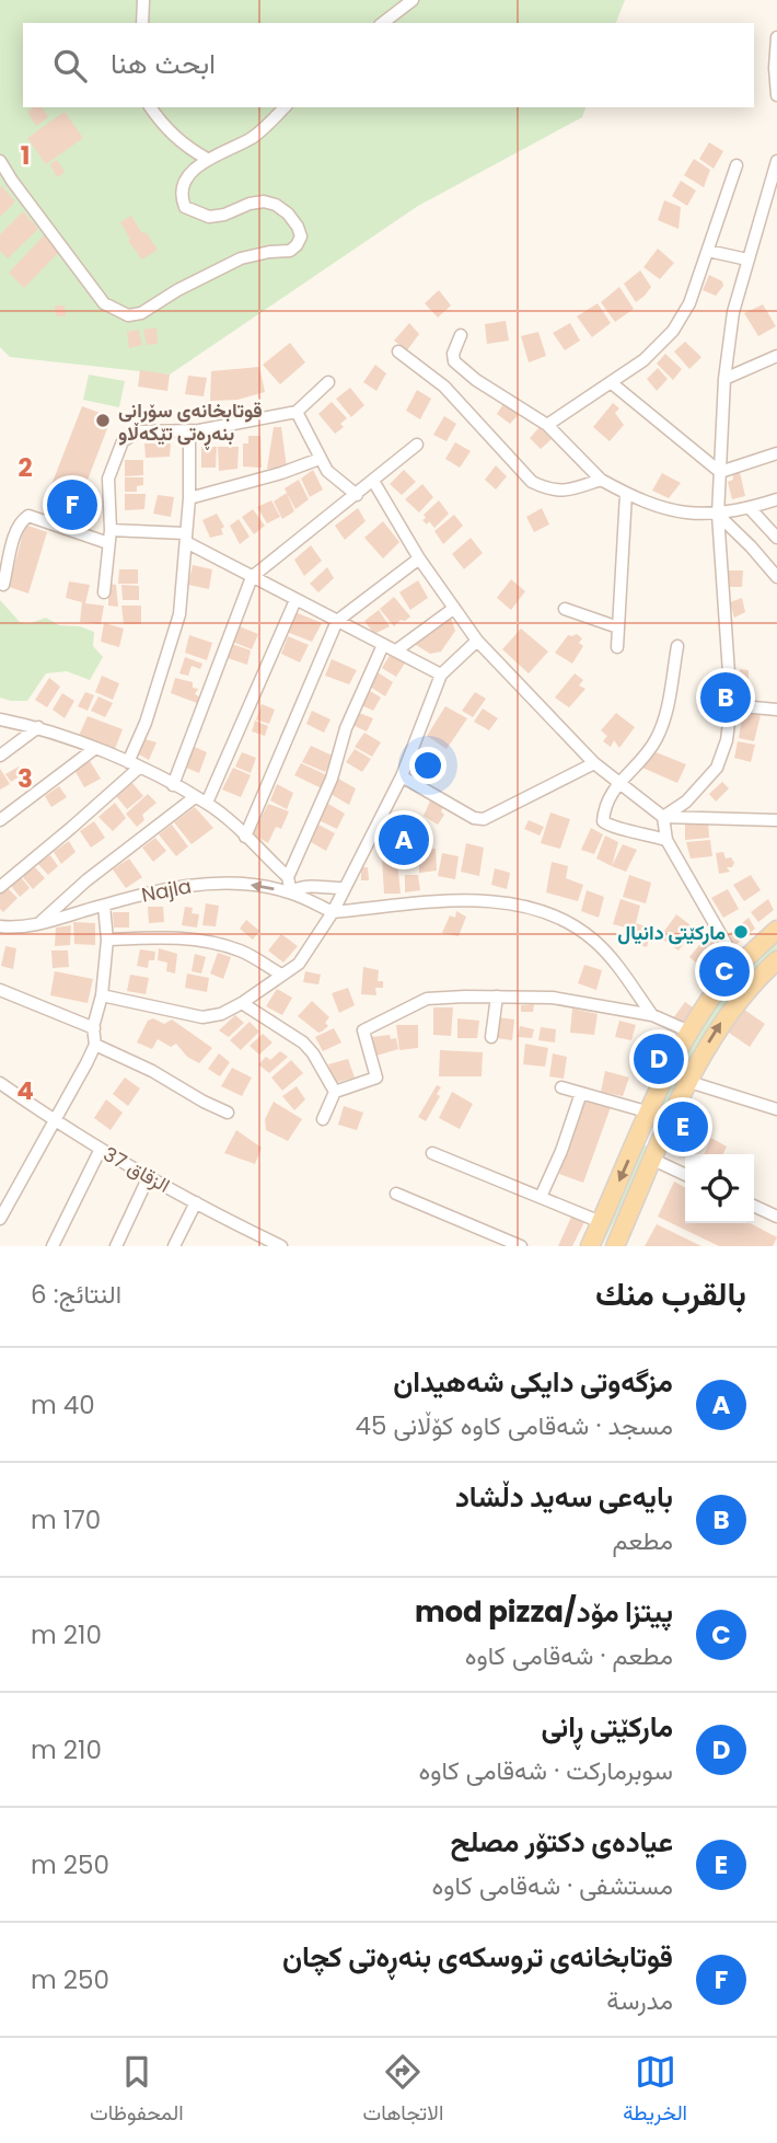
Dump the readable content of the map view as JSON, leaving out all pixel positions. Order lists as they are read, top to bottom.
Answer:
{
  "streets": {
    "street": ["Najla", "الزقاق 37"]
  },
  "places": ["قوتابخانەی سۆرانی بنەڕەتی تێکەڵاو", "مارکێتی دانیال"],
  "page": {
    "search": "ابحث هنا",
    "pins": [
      "F",
      "B",
      "A",
      "C",
      "D",
      "E"
    ],
    "heading": ["بالقرب منك", "النتائج: 6"],
    "list": [
      {
        "mark": "A",
        "name": "مزگەوتی دایکی شەهیدان",
        "note": "مسجد · شەقامی کاوە کۆڵانی 45",
        "value": "40 m"
      },
      {
        "mark": "B",
        "name": "بایەعی سەید دڵشاد",
        "note": "مطعم",
        "value": "170 m"
      },
      {
        "mark": "C",
        "name": "پیتزا مۆد/mod pizza",
        "note": "مطعم · شەقامی کاوە",
        "value": "210 m"
      },
      {
        "mark": "D",
        "name": "مارکێتی ڕانی",
        "note": "سوبرماركت · شەقامی کاوە",
        "value": "210 m"
      },
      {
        "mark": "E",
        "name": "عیادەی دکتۆر مصلح",
        "note": "مستشفى · شەقامی کاوە",
        "value": "250 m"
      },
      {
        "mark": "F",
        "name": "قوتابخانەی تروسکەی بنەڕەتی کچان",
        "note": "مدرسة",
        "value": "250 m"
      }
    ],
    "nav": ["الخريطة", "الاتجاهات", "المحفوظات"]
  },
  "grid": {
    "rows": [
      "1",
      "2",
      "3",
      "4"
    ]
  }
}
